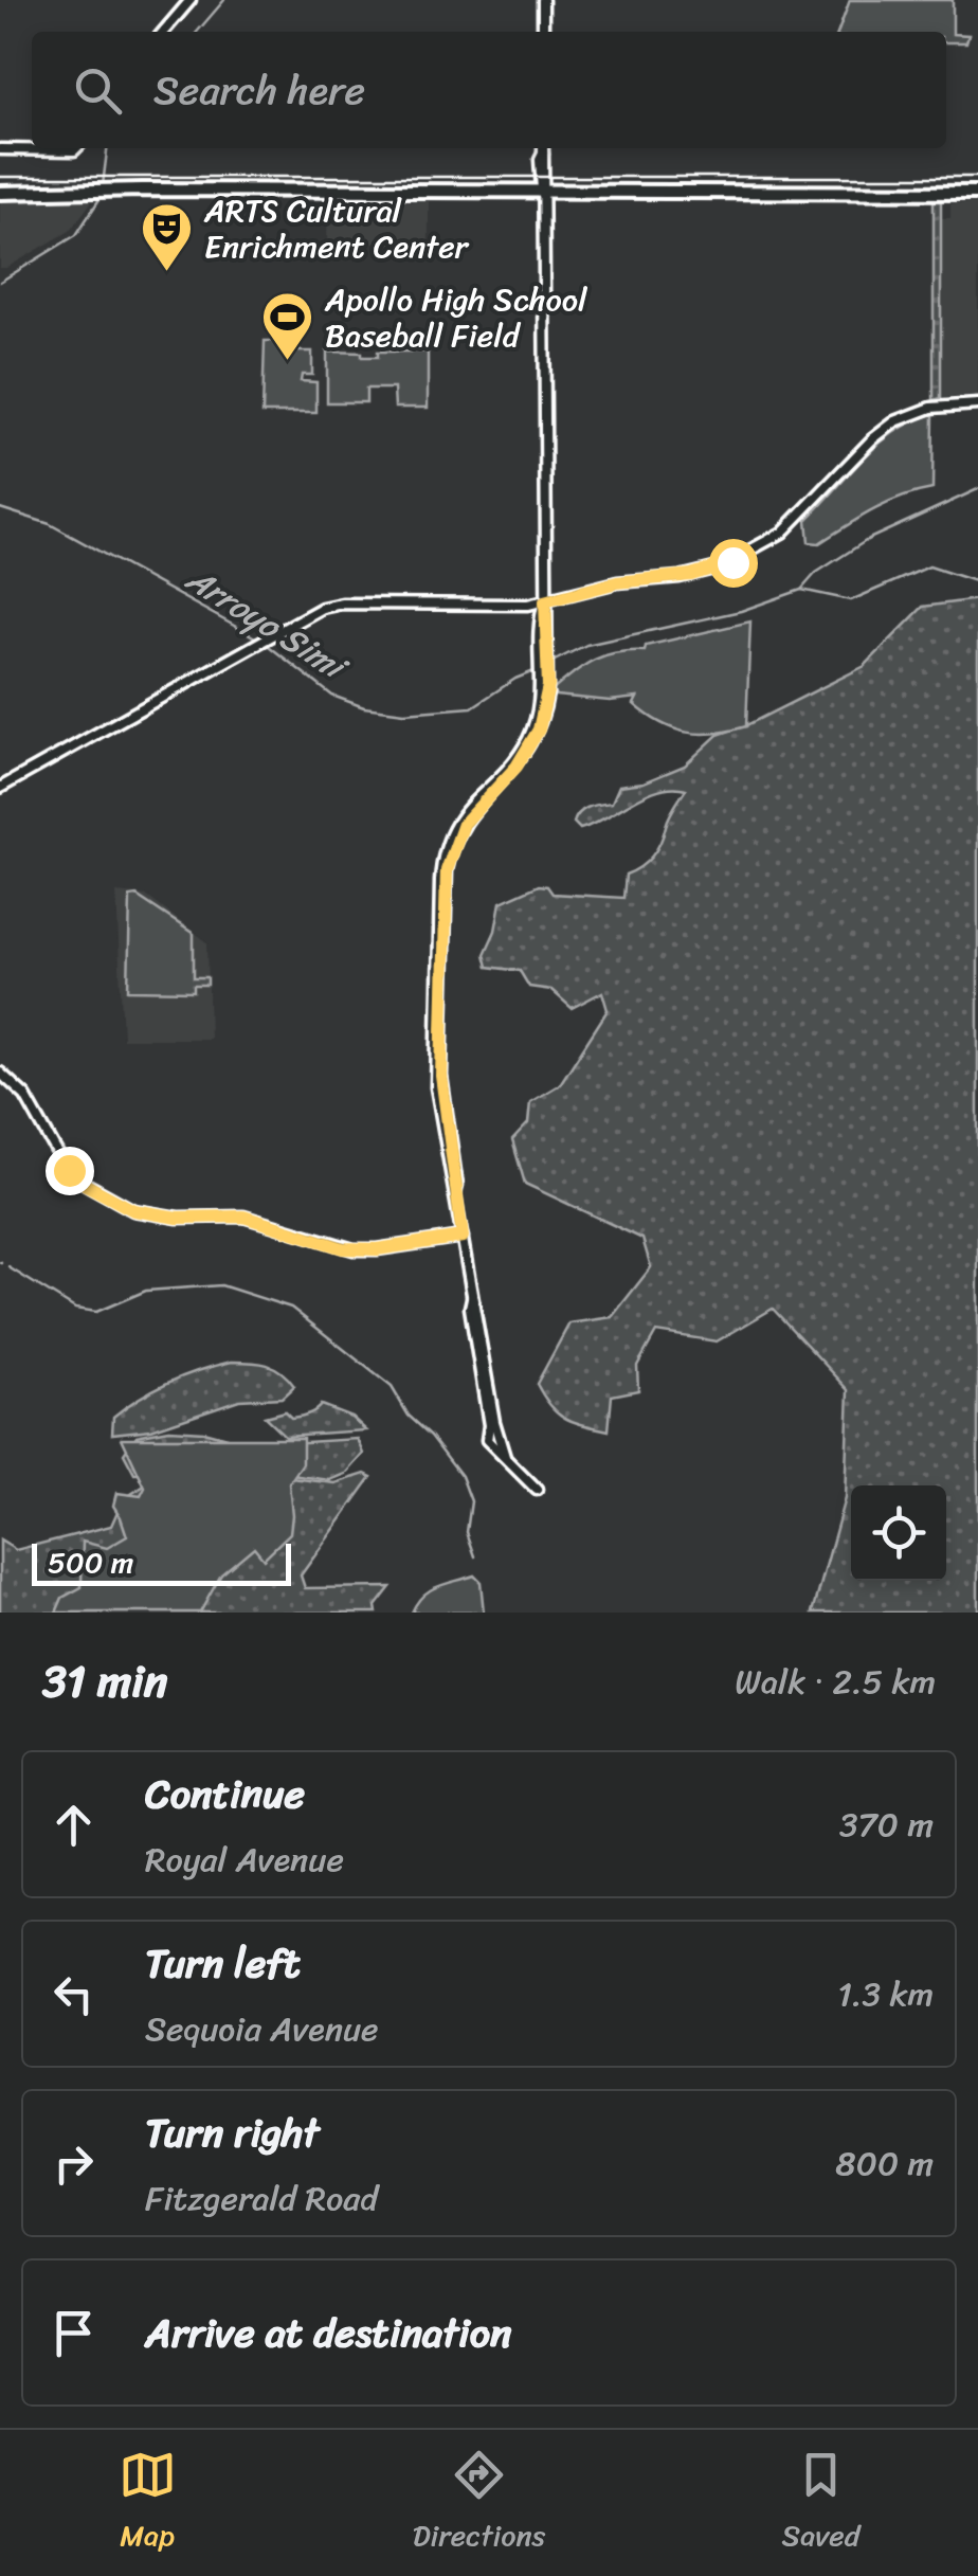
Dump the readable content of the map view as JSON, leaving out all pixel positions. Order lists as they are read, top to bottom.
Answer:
{
  "water": ["Arroyo Simi"],
  "places": {
    "theatre": ["ARTS Cultural Enrichment Center"],
    "sports": ["Apollo High School Baseball Field"]
  },
  "scale_bar": "500 m",
  "page": {
    "search": "Search here",
    "scale": "500 m",
    "heading": ["31 min", "Walk · 2.5 km"],
    "list": [
      ["Continue", "Royal Avenue", "370 m"],
      ["Turn left", "Sequoia Avenue", "1.3 km"],
      ["Turn right", "Fitzgerald Road", "800 m"],
      "Arrive at destination"
    ],
    "nav": ["Map", "Directions", "Saved"]
  }
}
